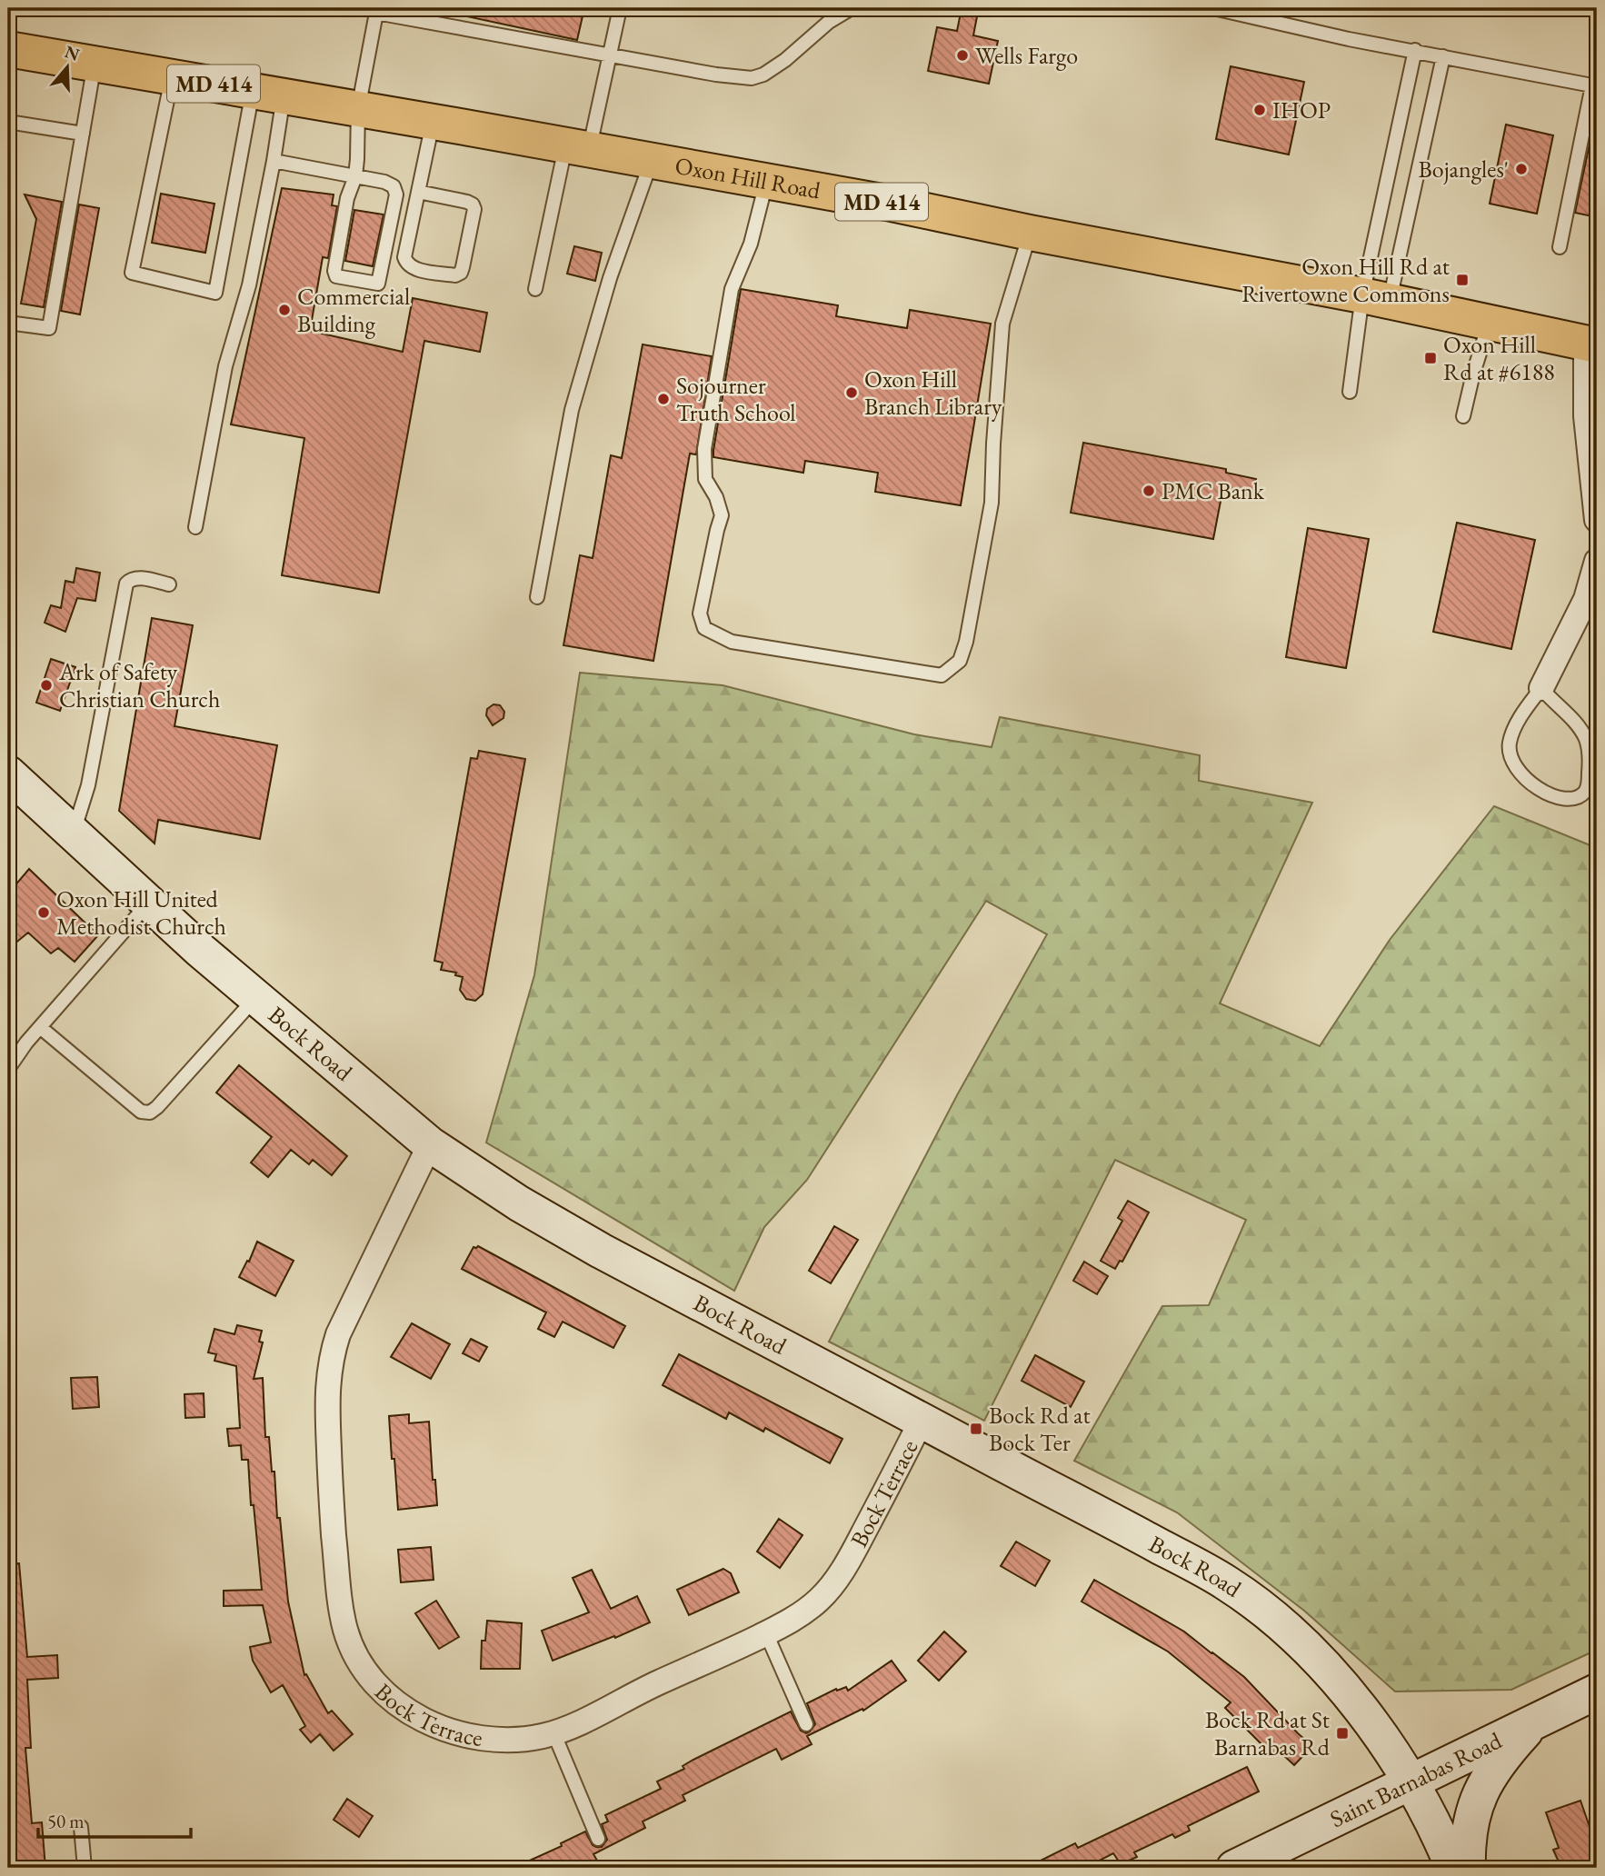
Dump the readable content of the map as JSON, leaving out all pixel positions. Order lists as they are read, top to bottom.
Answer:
{
  "streets": {
    "main road": [
      "MD 414",
      "Oxon Hill Road",
      "Bock Road",
      "Saint Barnabas Road"
    ],
    "street": ["Bock Terrace"]
  },
  "crossings": [
    ["Bock Road", "Bock Terrace"],
    ["Bock Road", "Saint Barnabas Road"]
  ],
  "places": {
    "other": [
      "Wells Fargo",
      "IHOP",
      "Bojangles'",
      "Commercial Building",
      "Oxon Hill Branch Library",
      "Sojourner Truth School",
      "PMC Bank",
      "Ark of Safety Christian Church",
      "Oxon Hill United Methodist Church"
    ],
    "transit": [
      "Oxon Hill Rd at Rivertowne Commons",
      "Oxon Hill Rd at #6188",
      "Bock Rd at Bock Ter",
      "Bock Rd at St Barnabas Rd"
    ]
  },
  "scale_bar": "50 m",
  "north": "top"
}
